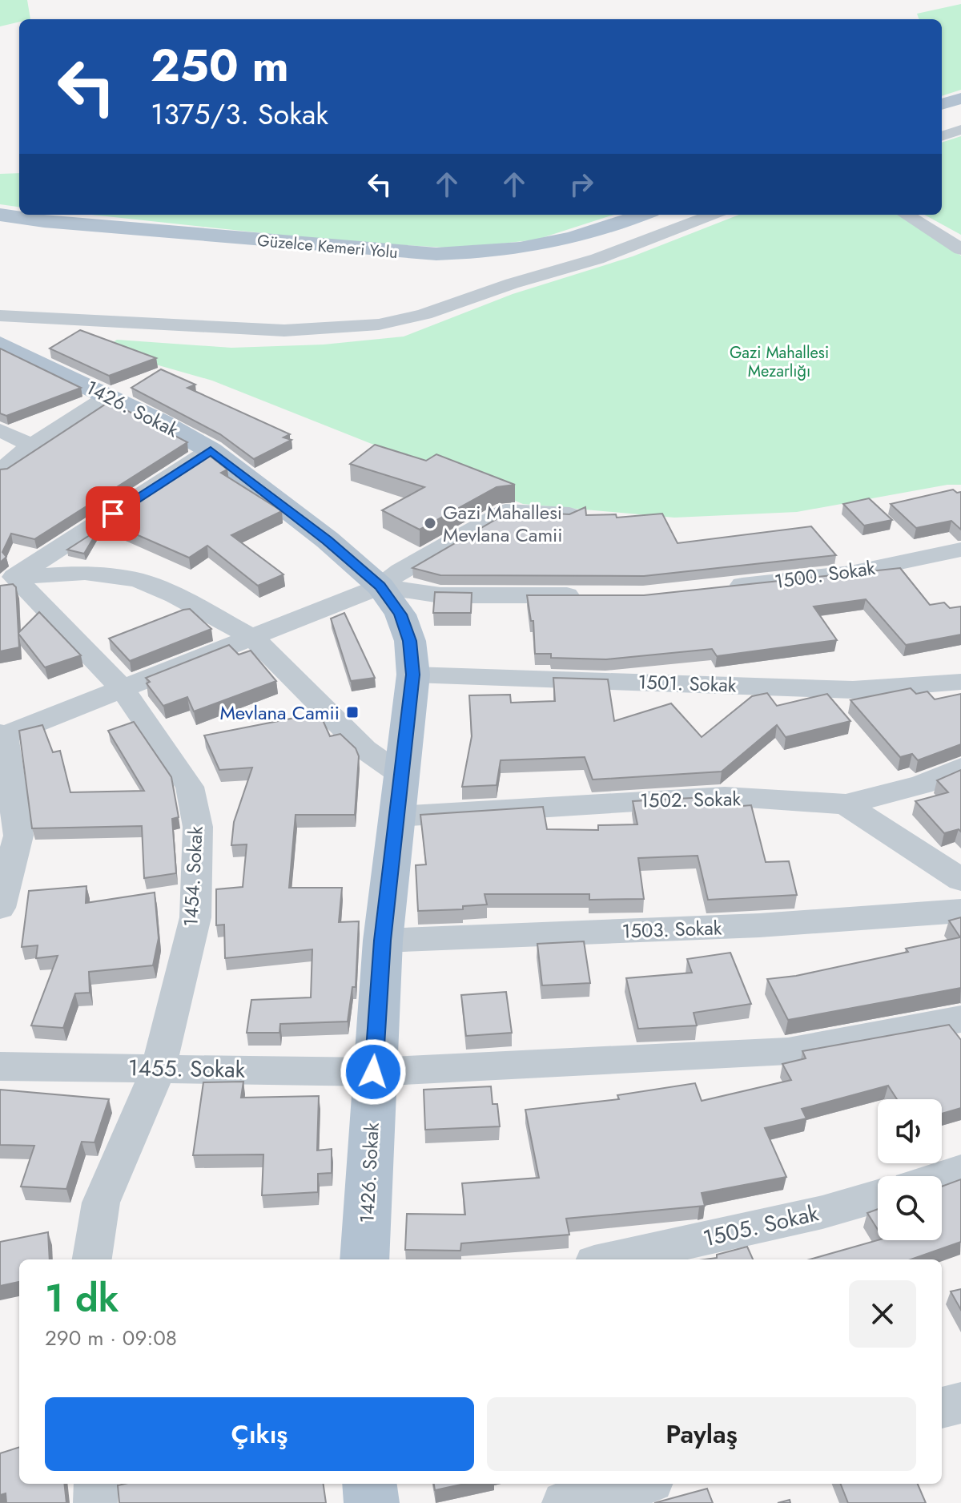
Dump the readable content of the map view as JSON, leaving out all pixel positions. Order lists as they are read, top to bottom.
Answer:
{
  "streets": {
    "main road": ["Güzelce Kemeri Yolu", "1426. Sokak"],
    "street": [
      "1500. Sokak",
      "1501. Sokak",
      "1502. Sokak",
      "1454. Sokak",
      "1503. Sokak",
      "1455. Sokak",
      "1505. Sokak"
    ]
  },
  "crossings": [
    ["1426. Sokak", "1501. Sokak"],
    ["1426. Sokak", "1502. Sokak"],
    ["1426. Sokak", "1503. Sokak"],
    ["1426. Sokak", "1455. Sokak"],
    ["1454. Sokak", "1455. Sokak"]
  ],
  "parks": ["Gazi Mahallesi Mezarlığı"],
  "places": {
    "other": ["Gazi Mahallesi Mevlana Camii"],
    "transit": ["Mevlana Camii"]
  },
  "page": {
    "turn": ["250 m", "1375/3. Sokak"],
    "heading": ["1 dk", "290 m · 09:08"],
    "buttons": ["Çıkış", "Paylaş"]
  }
}
